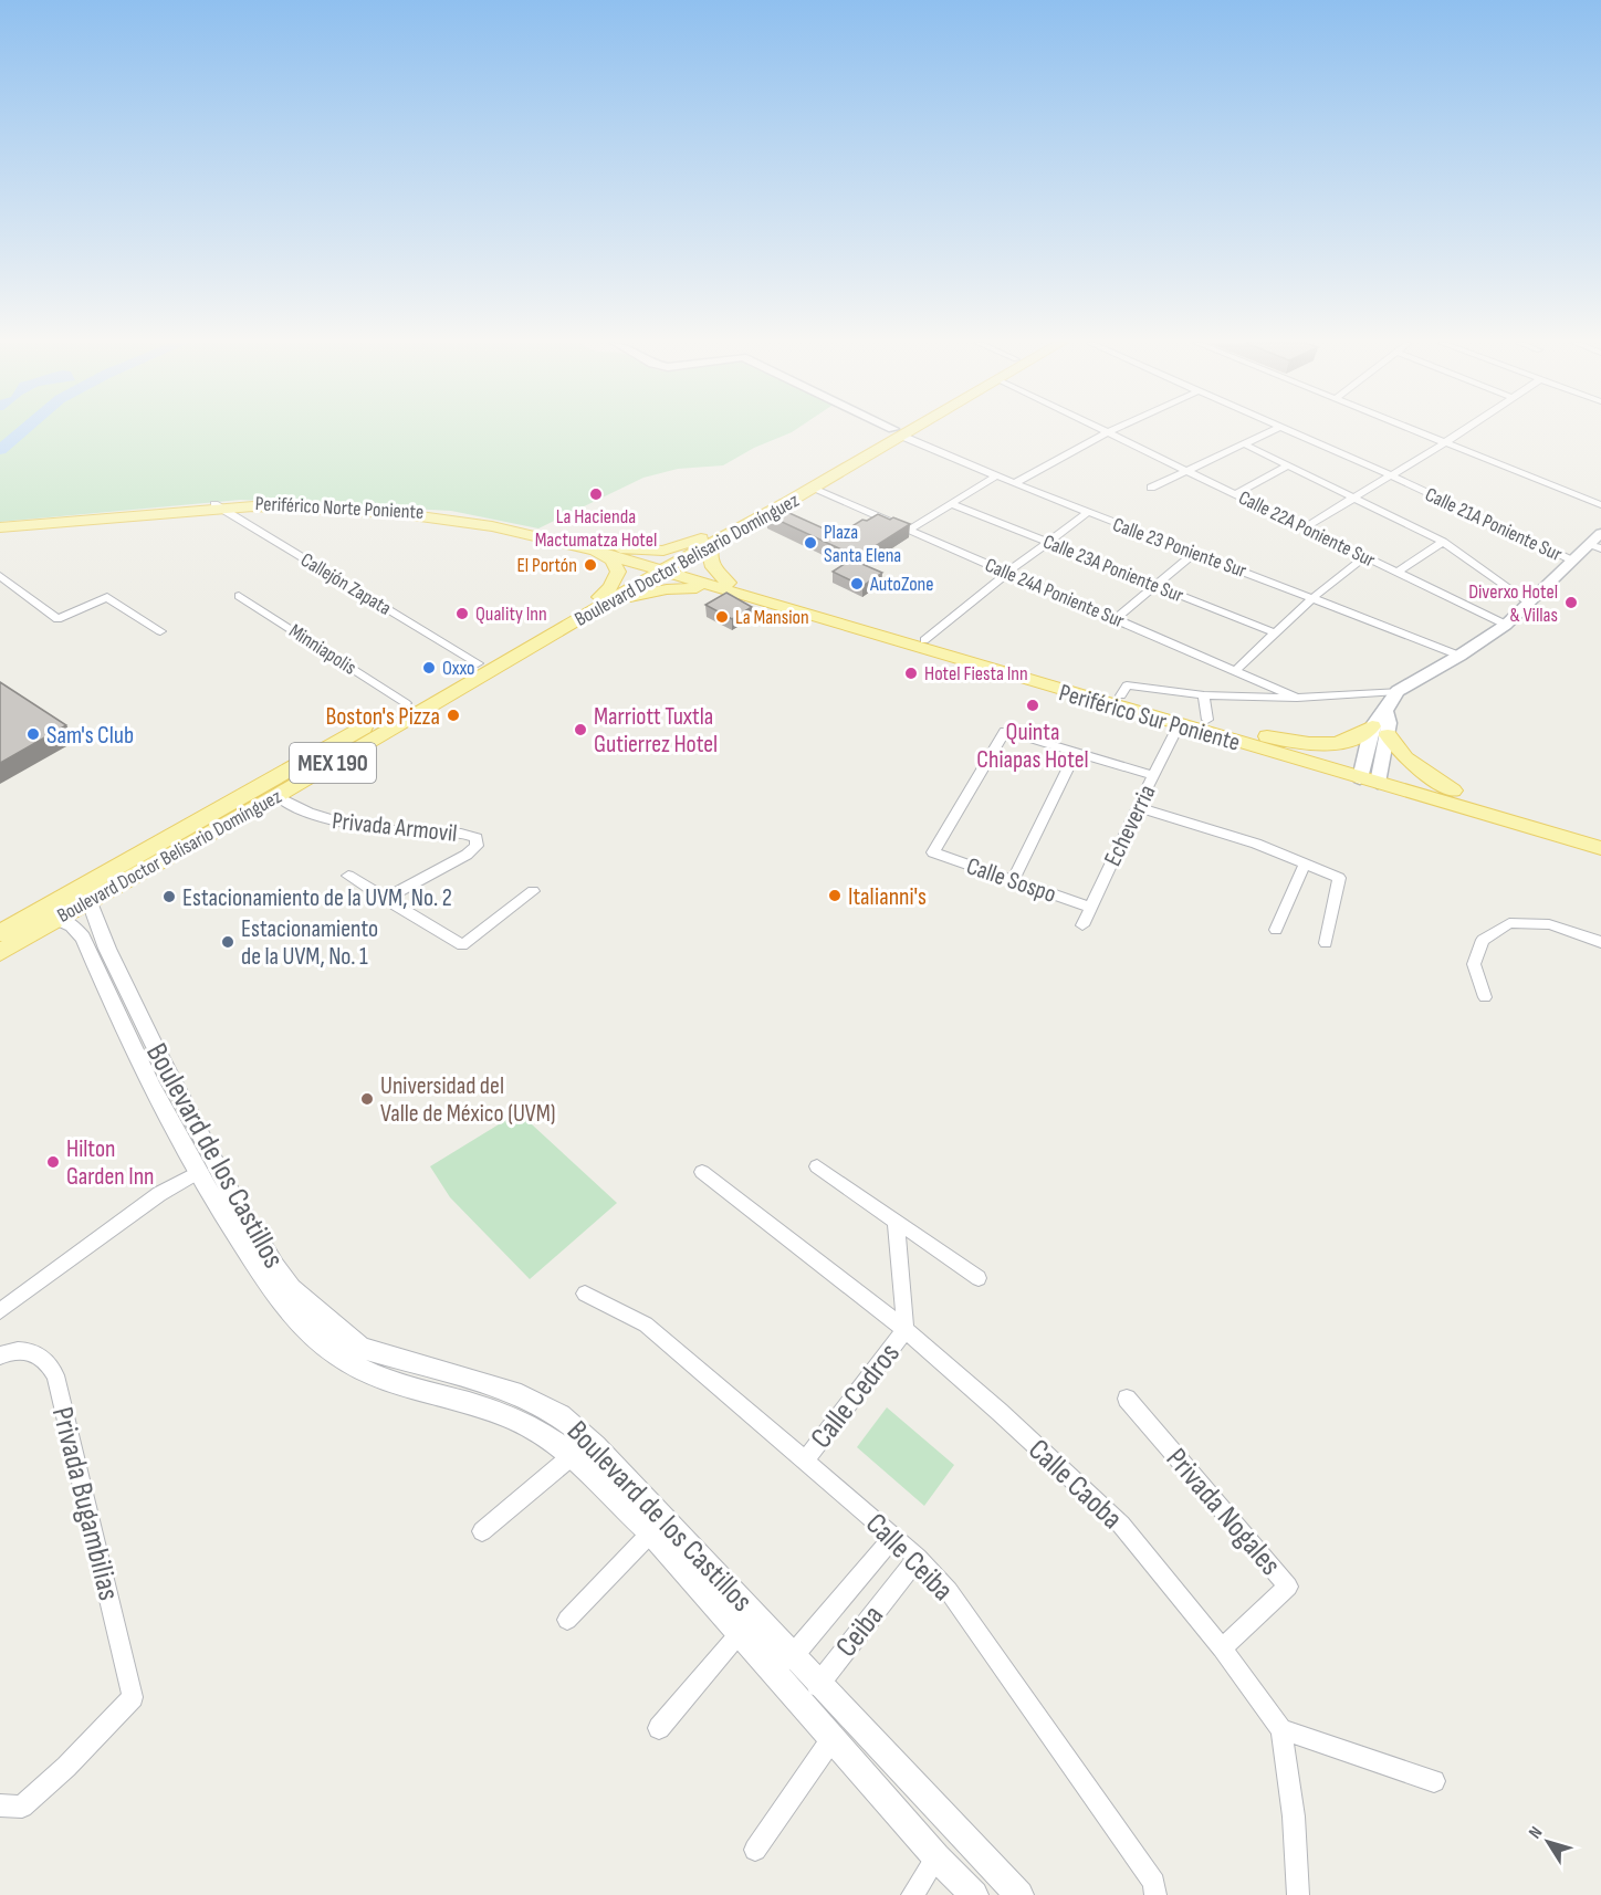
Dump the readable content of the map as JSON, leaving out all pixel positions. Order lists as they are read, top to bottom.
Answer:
{
  "streets": {
    "main road": [
      "Periférico Norte Poniente",
      "Boulevard Doctor Belisario Domínguez",
      "Periférico Sur Poniente",
      "MEX 190"
    ],
    "street": [
      "Calle 21A Poniente Sur",
      "Calle 22A Poniente Sur",
      "Calle 23 Poniente Sur",
      "Calle 23A Poniente Sur",
      "Callejón Zapata",
      "Calle 24A Poniente Sur",
      "Minniapolis",
      "Echeverria",
      "Privada Armovil",
      "Calle Sospo",
      "Boulevard de los Castillos",
      "Calle Cedros",
      "Calle Caoba",
      "Privada Bugambilias",
      "Privada Nogales",
      "Calle Ceiba",
      "Ceiba"
    ]
  },
  "crossings": [
    ["Periférico Norte Poniente", "Boulevard Doctor Belisario Domínguez"],
    ["Periférico Norte Poniente", "Callejón Zapata"],
    ["Periférico Norte Poniente", "Periférico Sur Poniente"],
    ["Calle 23 Poniente Sur", "Boulevard Doctor Belisario Domínguez"],
    ["Boulevard Doctor Belisario Domínguez", "Callejón Zapata"],
    ["Boulevard Doctor Belisario Domínguez", "Calle 24A Poniente Sur"],
    ["Boulevard Doctor Belisario Domínguez", "Minniapolis"],
    ["Boulevard Doctor Belisario Domínguez", "Periférico Sur Poniente"],
    ["Boulevard Doctor Belisario Domínguez", "Privada Armovil"],
    ["Boulevard Doctor Belisario Domínguez", "Boulevard de los Castillos"],
    ["Periférico Sur Poniente", "Echeverria"],
    ["Echeverria", "Calle Sospo"],
    ["Boulevard de los Castillos", "Ceiba"],
    ["Calle Cedros", "Calle Caoba"],
    ["Calle Cedros", "Calle Ceiba"],
    ["Calle Caoba", "Privada Nogales"],
    ["Calle Ceiba", "Ceiba"]
  ],
  "places": [
    "La Hacienda Mactumatza Hotel",
    "Plaza Santa Elena",
    "El Portón",
    "AutoZone",
    "Diverxo Hotel & Villas",
    "Quality Inn",
    "La Mansion",
    "Oxxo",
    "Hotel Fiesta Inn",
    "Quinta Chiapas Hotel",
    "Boston's Pizza",
    "Marriott Tuxtla Gutierrez Hotel",
    "Sam's Club",
    "Italianni's",
    "Estacionamiento de la UVM, No. 2",
    "Estacionamiento de la UVM, No. 1",
    "Universidad del Valle de México (UVM)",
    "Hilton Garden Inn"
  ],
  "north": "top left"
}
